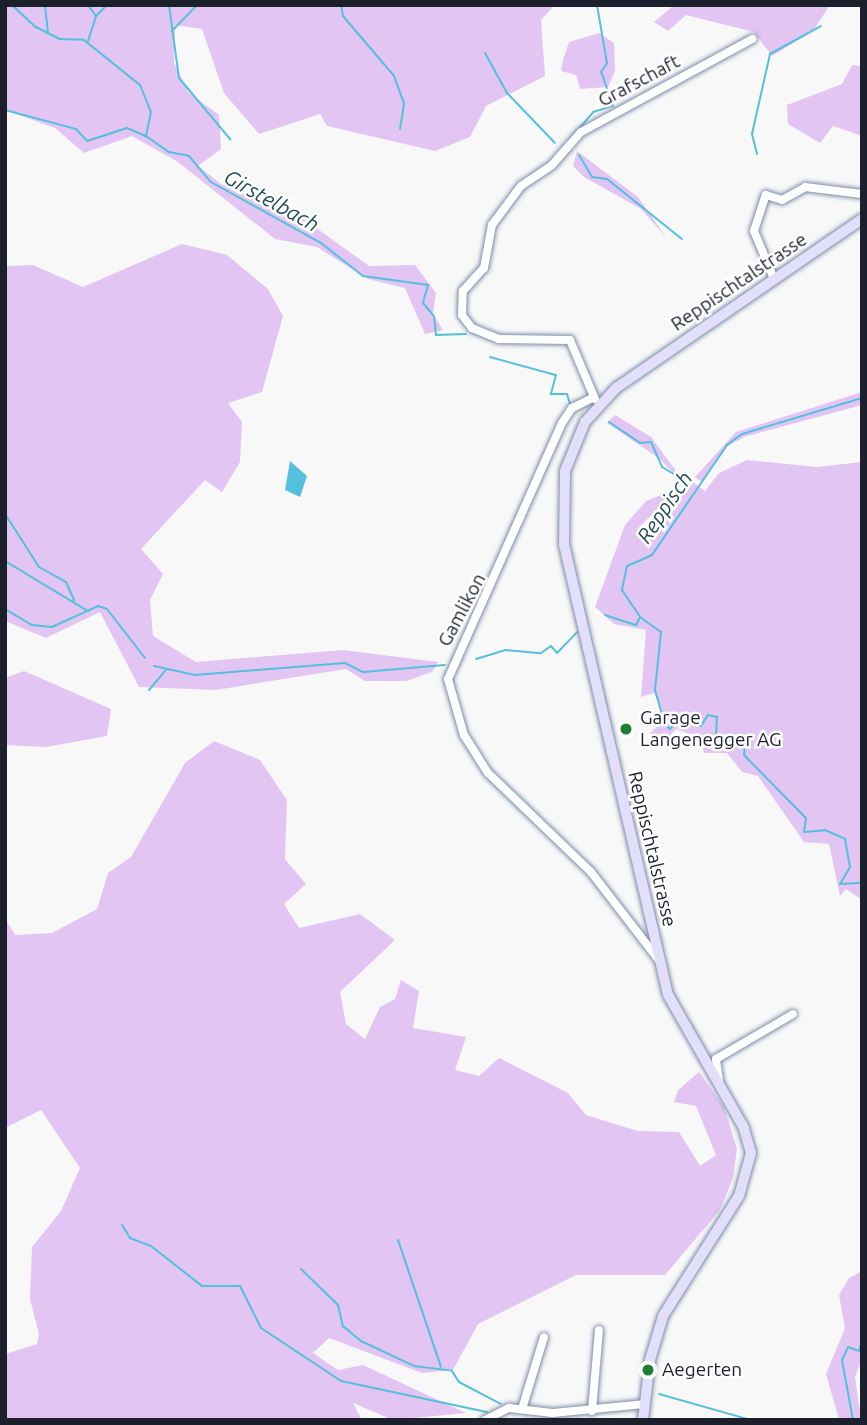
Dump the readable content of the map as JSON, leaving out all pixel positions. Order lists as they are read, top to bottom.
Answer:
{
  "streets": {
    "main road": ["Reppischtalstrasse"],
    "street": ["Grafschaft", "Gamlikon"]
  },
  "crossings": [
    ["Grafschaft", "Reppischtalstrasse"],
    ["Grafschaft", "Gamlikon"],
    ["Reppischtalstrasse", "Gamlikon"]
  ],
  "water": ["Girstelbach", "Reppisch"],
  "places": ["Garage Langenegger AG", "Aegerten"]
}
